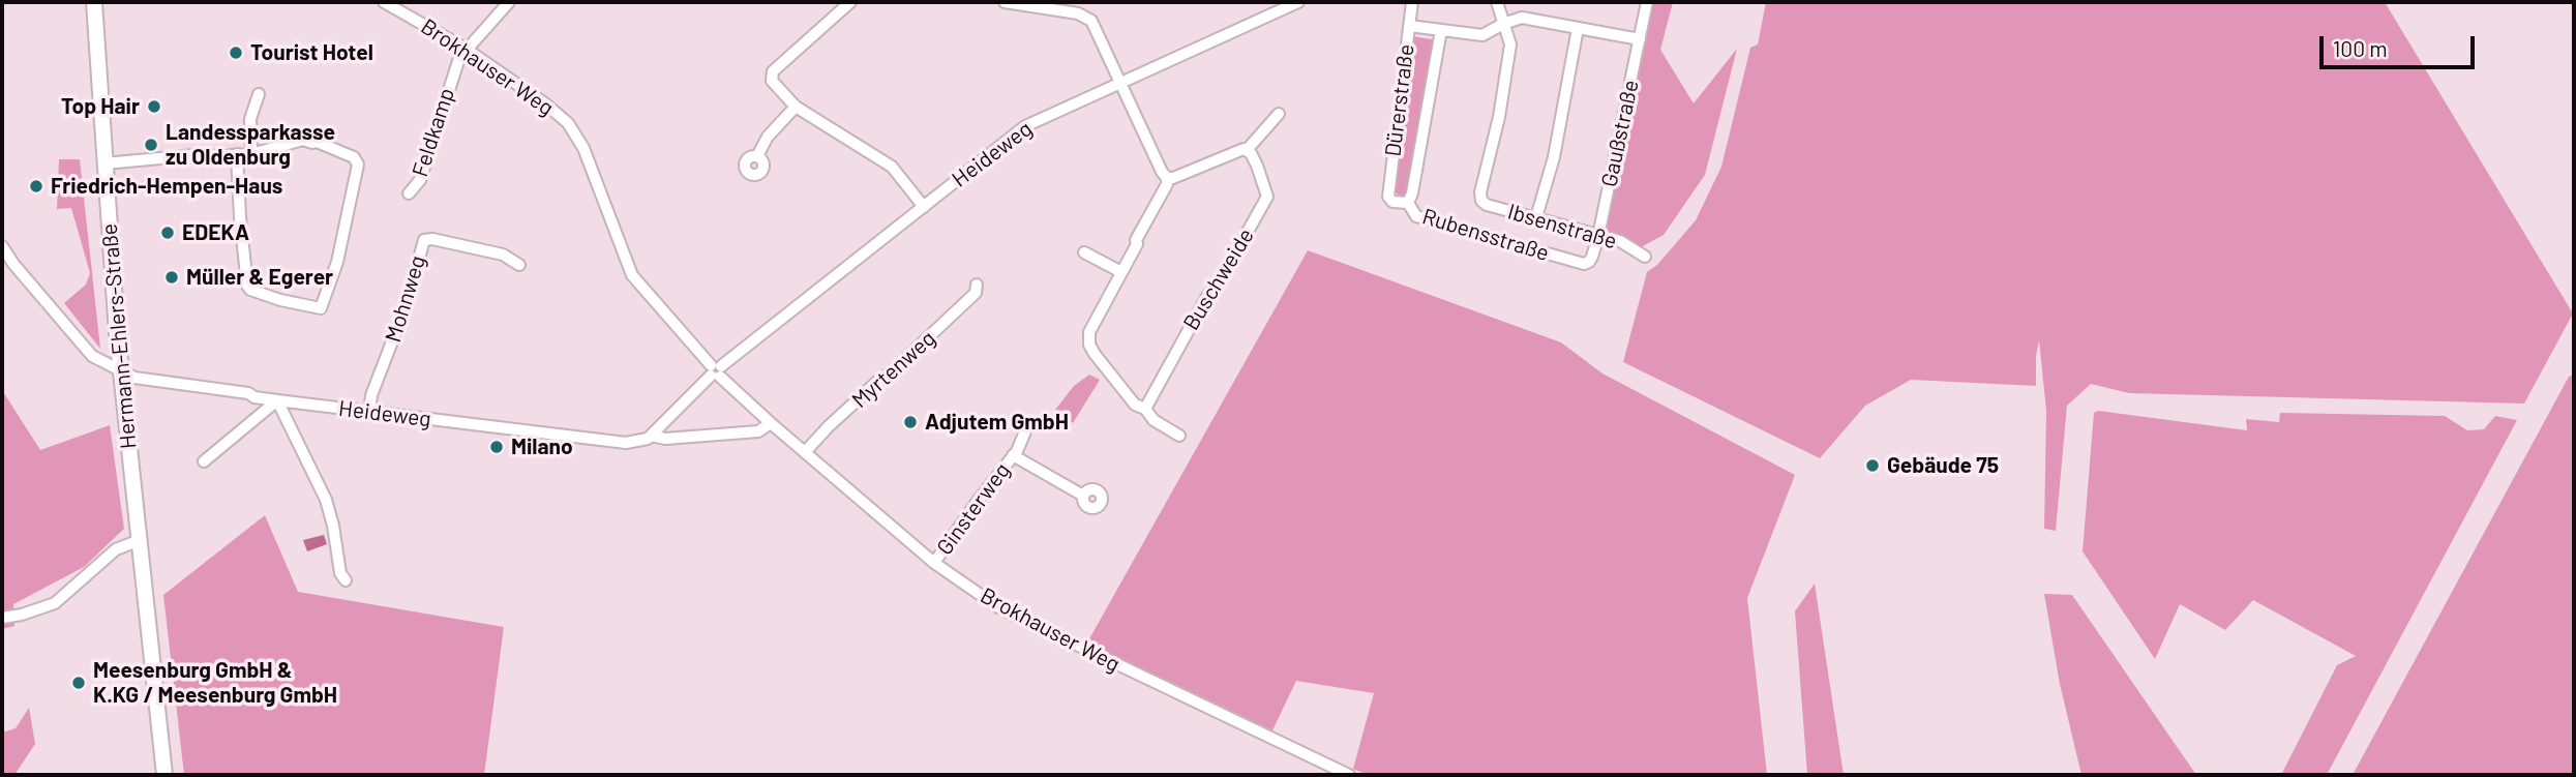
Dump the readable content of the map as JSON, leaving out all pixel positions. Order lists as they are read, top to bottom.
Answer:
{
  "streets": {
    "street": [
      "Brokhauser Weg",
      "Dürerstraße",
      "Feldkamp",
      "Gaußstraße",
      "Heideweg",
      "Ibsenstraße",
      "Rubensstraße",
      "Buschweide",
      "Mohnweg",
      "Hermann-Ehlers-Straße",
      "Myrtenweg",
      "Ginsterweg"
    ]
  },
  "crossings": [
    ["Brokhauser Weg", "Feldkamp"],
    ["Brokhauser Weg", "Heideweg"],
    ["Brokhauser Weg", "Myrtenweg"],
    ["Brokhauser Weg", "Ginsterweg"],
    ["Dürerstraße", "Rubensstraße"],
    ["Gaußstraße", "Ibsenstraße"],
    ["Gaußstraße", "Rubensstraße"],
    ["Heideweg", "Mohnweg"],
    ["Heideweg", "Hermann-Ehlers-Straße"]
  ],
  "places": [
    "Tourist Hotel",
    "Top Hair",
    "Landessparkasse zu Oldenburg",
    "Friedrich-Hempen-Haus",
    "EDEKA",
    "Müller & Egerer",
    "Adjutem GmbH",
    "Milano",
    "Gebäude 75",
    "Meesenburg GmbH & K.KG / Meesenburg GmbH"
  ],
  "scale_bar": "100 m"
}
